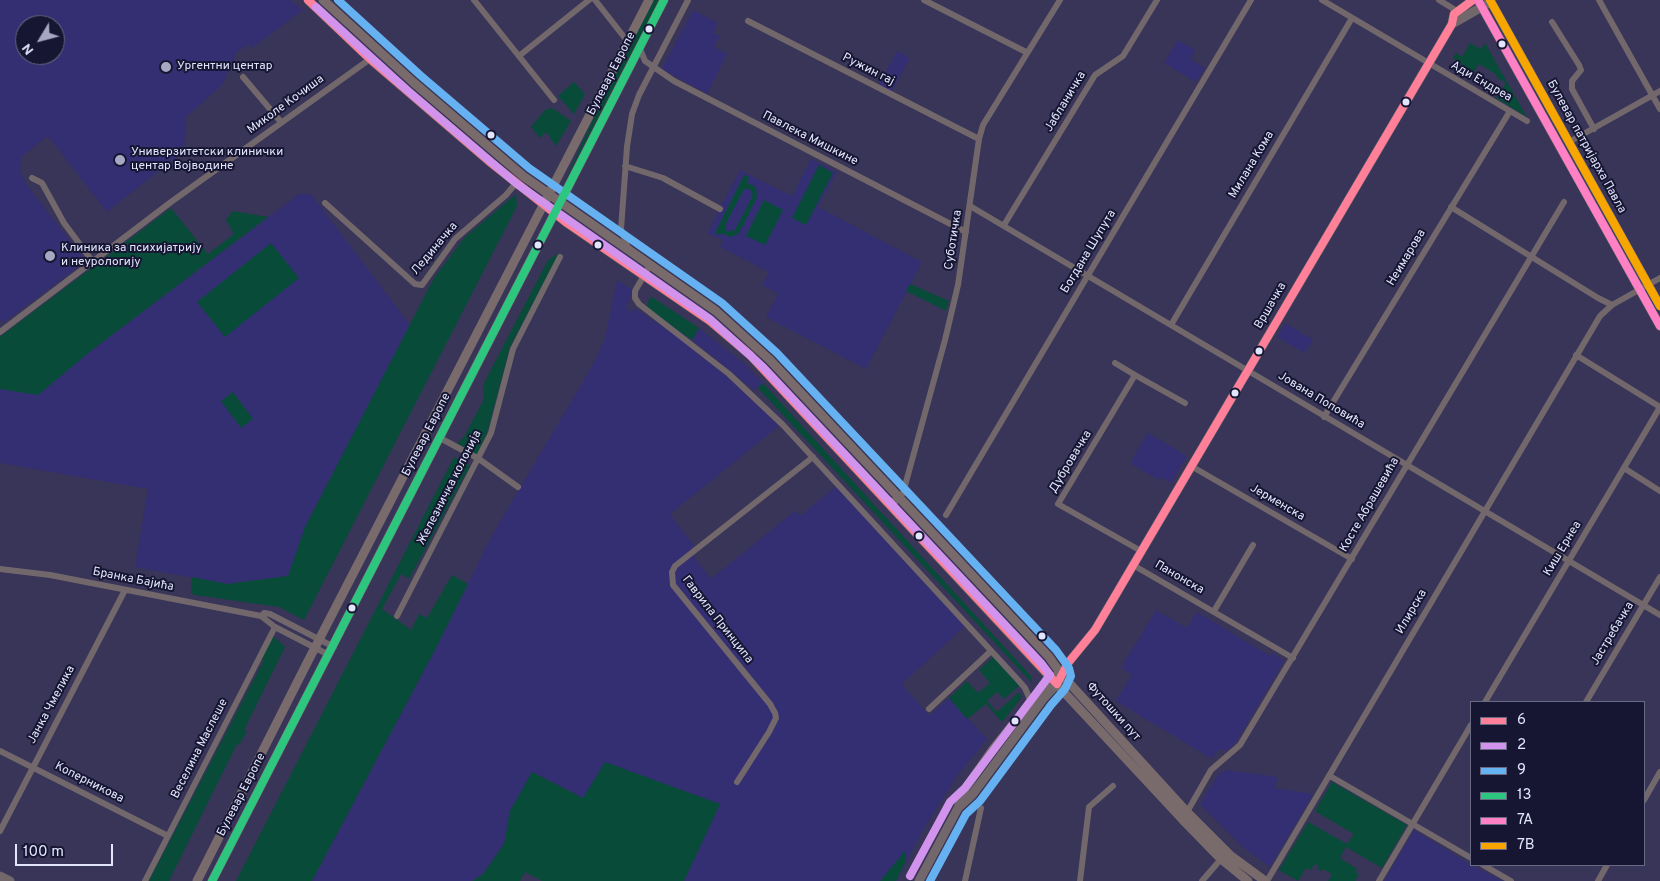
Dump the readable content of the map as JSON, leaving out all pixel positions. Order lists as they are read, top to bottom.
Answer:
{
  "streets": {
    "main road": ["Булевар Европе", "Булевар патријарха Павла", "Футошки пут"],
    "street": [
      "Ружин гај",
      "Ади Ендреа",
      "Јабланичка",
      "Миколе Кочиша",
      "Павлека Мишкине",
      "Милана Кома",
      "Суботичка",
      "Лединачка",
      "Богдана Шупута",
      "Неимарова",
      "Вршачка",
      "Јована Поповића",
      "Дубровачка",
      "Железничка колонија",
      "Јерменска",
      "Косте Абрашевића",
      "Киш Ернеа",
      "Панонска",
      "Бранка Бајића",
      "Илирска",
      "Гаврила Принципа",
      "Јастребачка",
      "Јанка Чмелика",
      "Веселина Маслеше",
      "Коперникова"
    ]
  },
  "crossings": [
    ["Ружин гај", "Суботичка"],
    ["Булевар Европе", "Павлека Мишкине"],
    ["Булевар Европе", "Бранка Бајића"],
    ["Булевар Европе", "Футошки пут"],
    ["Ади Ендреа", "Милана Кома"],
    ["Ади Ендреа", "Неимарова"],
    ["Ади Ендреа", "Вршачка"],
    ["Јабланичка", "Јована Поповића"],
    ["Миколе Кочиша", "Футошки пут"],
    ["Павлека Мишкине", "Суботичка"],
    ["Булевар патријарха Павла", "Илирска"],
    ["Милана Кома", "Јована Поповића"],
    ["Суботичка", "Јована Поповића"],
    ["Суботичка", "Футошки пут"],
    ["Лединачка", "Футошки пут"],
    ["Богдана Шупута", "Јована Поповића"],
    ["Неимарова", "Јована Поповића"],
    ["Вршачка", "Јована Поповића"],
    ["Вршачка", "Дубровачка"],
    ["Вршачка", "Јерменска"],
    ["Вршачка", "Панонска"],
    ["Вршачка", "Футошки пут"],
    ["Јована Поповића", "Косте Абрашевића"],
    ["Јована Поповића", "Киш Ернеа"],
    ["Јована Поповића", "Илирска"],
    ["Јована Поповића", "Јастребачка"],
    ["Јерменска", "Косте Абрашевића"],
    ["Косте Абрашевића", "Панонска"],
    ["Косте Абрашевића", "Футошки пут"],
    ["Бранка Бајића", "Јанка Чмелика"],
    ["Бранка Бајића", "Веселина Маслеше"],
    ["Илирска", "Футошки пут"],
    ["Јанка Чмелика", "Коперникова"],
    ["Веселина Маслеше", "Коперникова"]
  ],
  "places": ["Ургентни центар", "Универзитетски клинички центар Војводине", "Клиника за психијатрију и неурологију"],
  "lines": [
    "transit line 6",
    "transit line 9",
    "transit line 13",
    "transit line 7A",
    "transit line 7B",
    "transit line 2"
  ],
  "legend": [
    "6",
    "2",
    "9",
    "13",
    "7A",
    "7B"
  ],
  "scale_bar": "100 m",
  "north": "bottom left"
}
